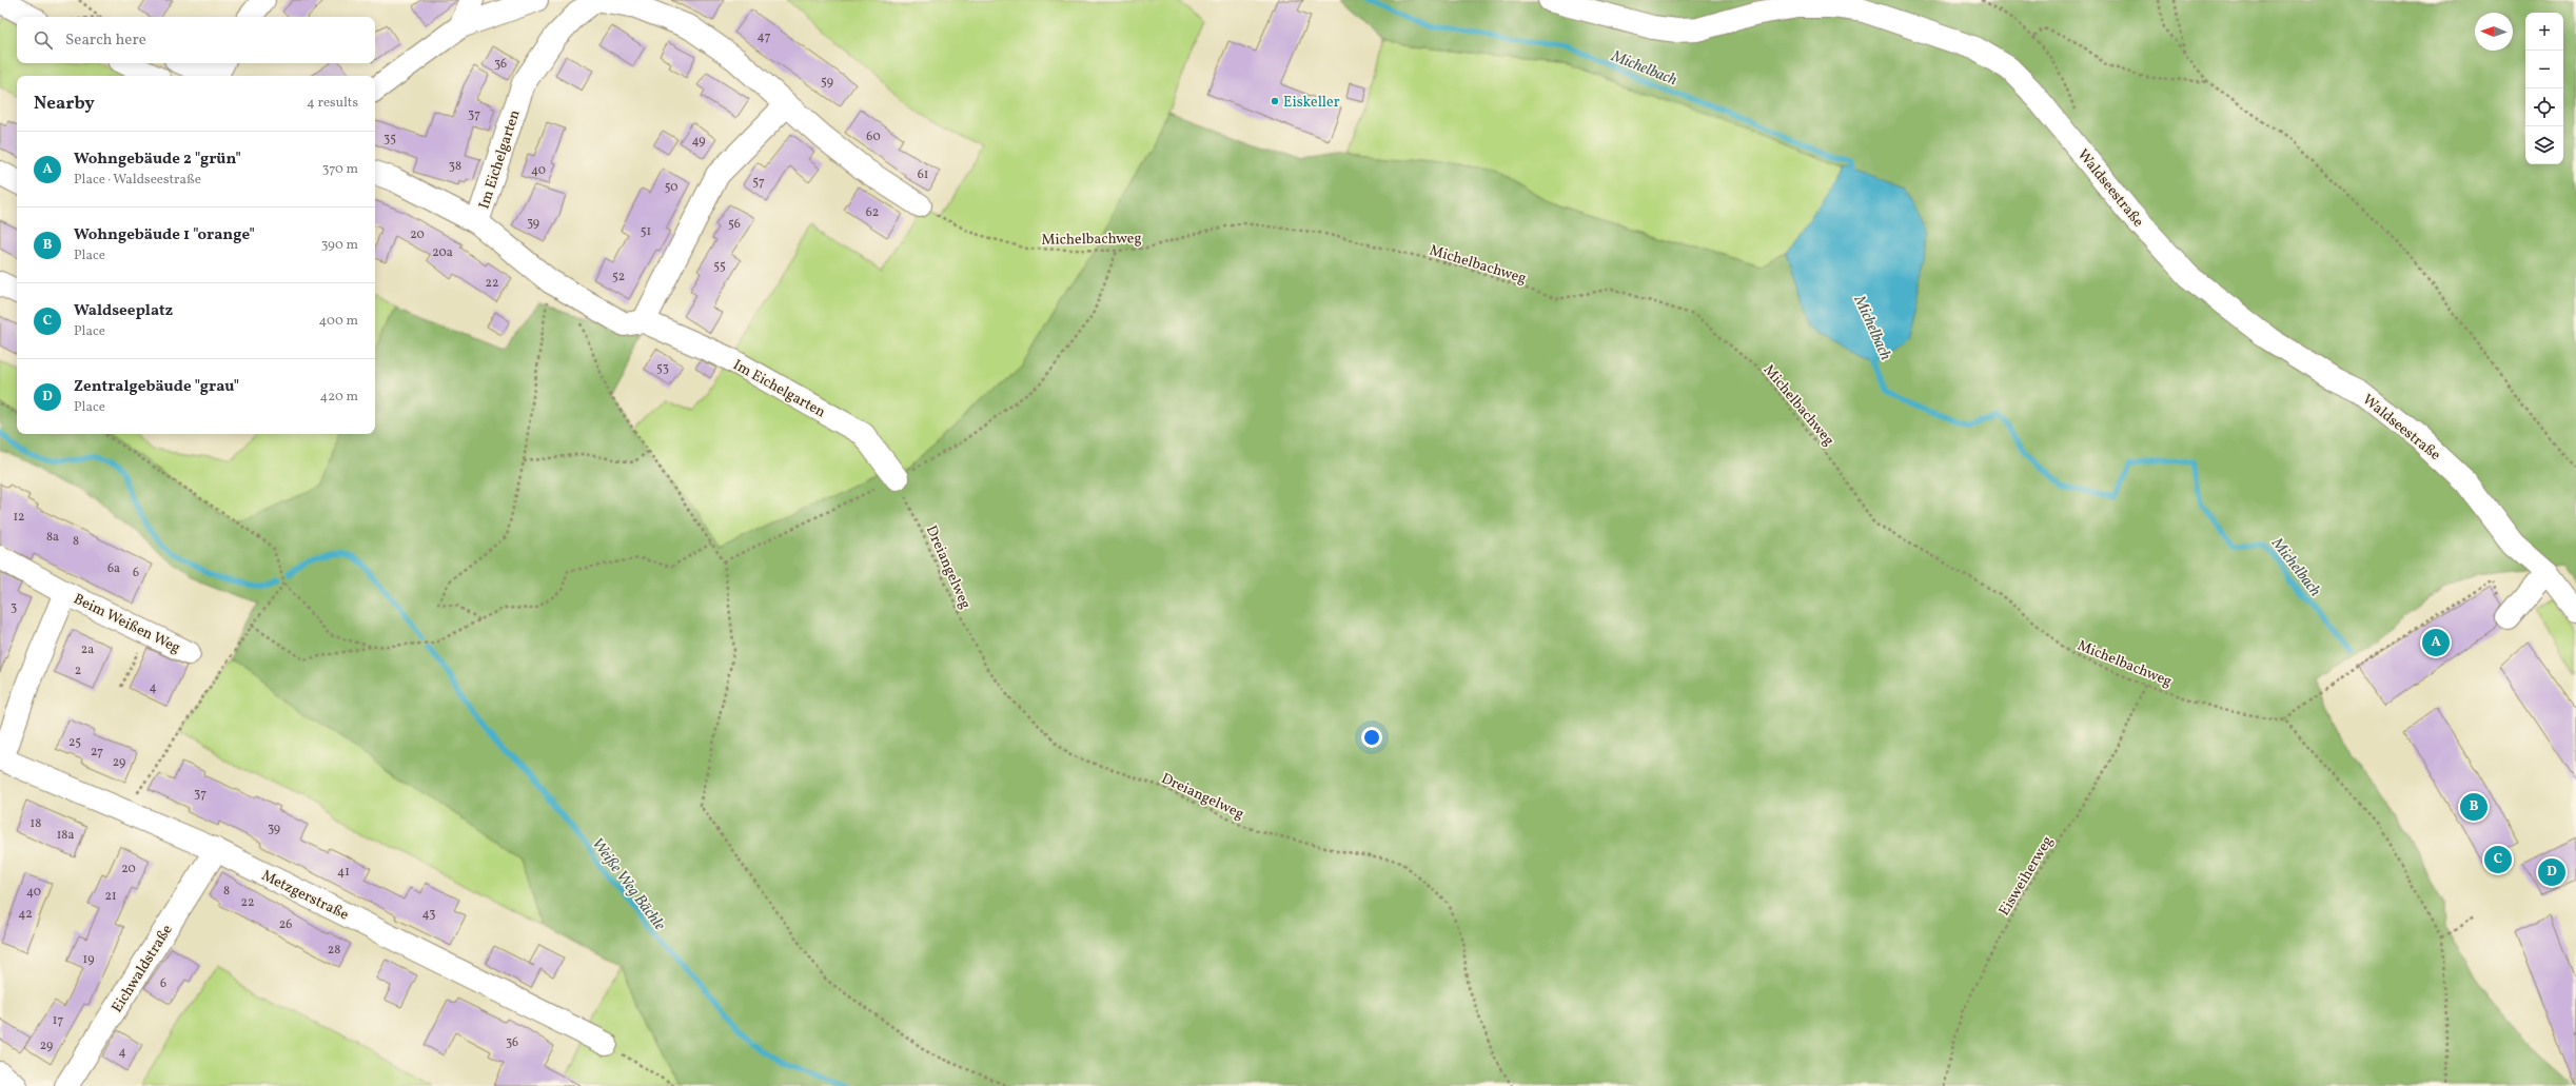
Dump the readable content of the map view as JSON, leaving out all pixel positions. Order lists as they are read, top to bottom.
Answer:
{
  "streets": {
    "street": [
      "Im Eichelgarten",
      "Waldseestraße",
      "Beim Weißen Weg",
      "Metzgerstraße",
      "Eichwaldstraße"
    ],
    "path": ["Michelbachweg", "Dreiangelweg", "Eisweiherweg"]
  },
  "crossings": [
    ["Im Eichelgarten", "Dreiangelweg"],
    ["Michelbachweg", "Eisweiherweg"],
    ["Beim Weißen Weg", "Metzgerstraße"],
    ["Metzgerstraße", "Eichwaldstraße"]
  ],
  "water": ["Michelbach", "Weiße Weg Bächle"],
  "places": ["Eiskeller"],
  "house_numbers": [
    "47",
    "36",
    "59",
    "37",
    "60",
    "35",
    "49",
    "38",
    "40",
    "61",
    "57",
    "50",
    "62",
    "39",
    "56",
    "51",
    "20",
    "20a",
    "55",
    "52",
    "22",
    "53",
    "12",
    "8a",
    "8",
    "6a",
    "6",
    "3",
    "2a",
    "2",
    "4",
    "25",
    "27",
    "29",
    "37",
    "18",
    "39",
    "18a",
    "20",
    "41",
    "8",
    "40",
    "21",
    "22",
    "42",
    "43",
    "26",
    "28",
    "19",
    "6",
    "17",
    "36",
    "29",
    "4"
  ],
  "north": "left",
  "page": {
    "map_buttons": ["+", "−"],
    "search": "Search here",
    "heading": ["Nearby", "4 results"],
    "list": [
      {
        "mark": "A",
        "name": "Wohngebäude 2 \"grün\"",
        "note": "Place · Waldseestraße",
        "value": "370 m"
      },
      {
        "mark": "B",
        "name": "Wohngebäude 1 \"orange\"",
        "note": "Place",
        "value": "390 m"
      },
      {
        "mark": "C",
        "name": "Waldseeplatz",
        "note": "Place",
        "value": "400 m"
      },
      {
        "mark": "D",
        "name": "Zentralgebäude \"grau\"",
        "note": "Place",
        "value": "420 m"
      }
    ],
    "pins": [
      "A",
      "B",
      "C",
      "D"
    ]
  }
}
